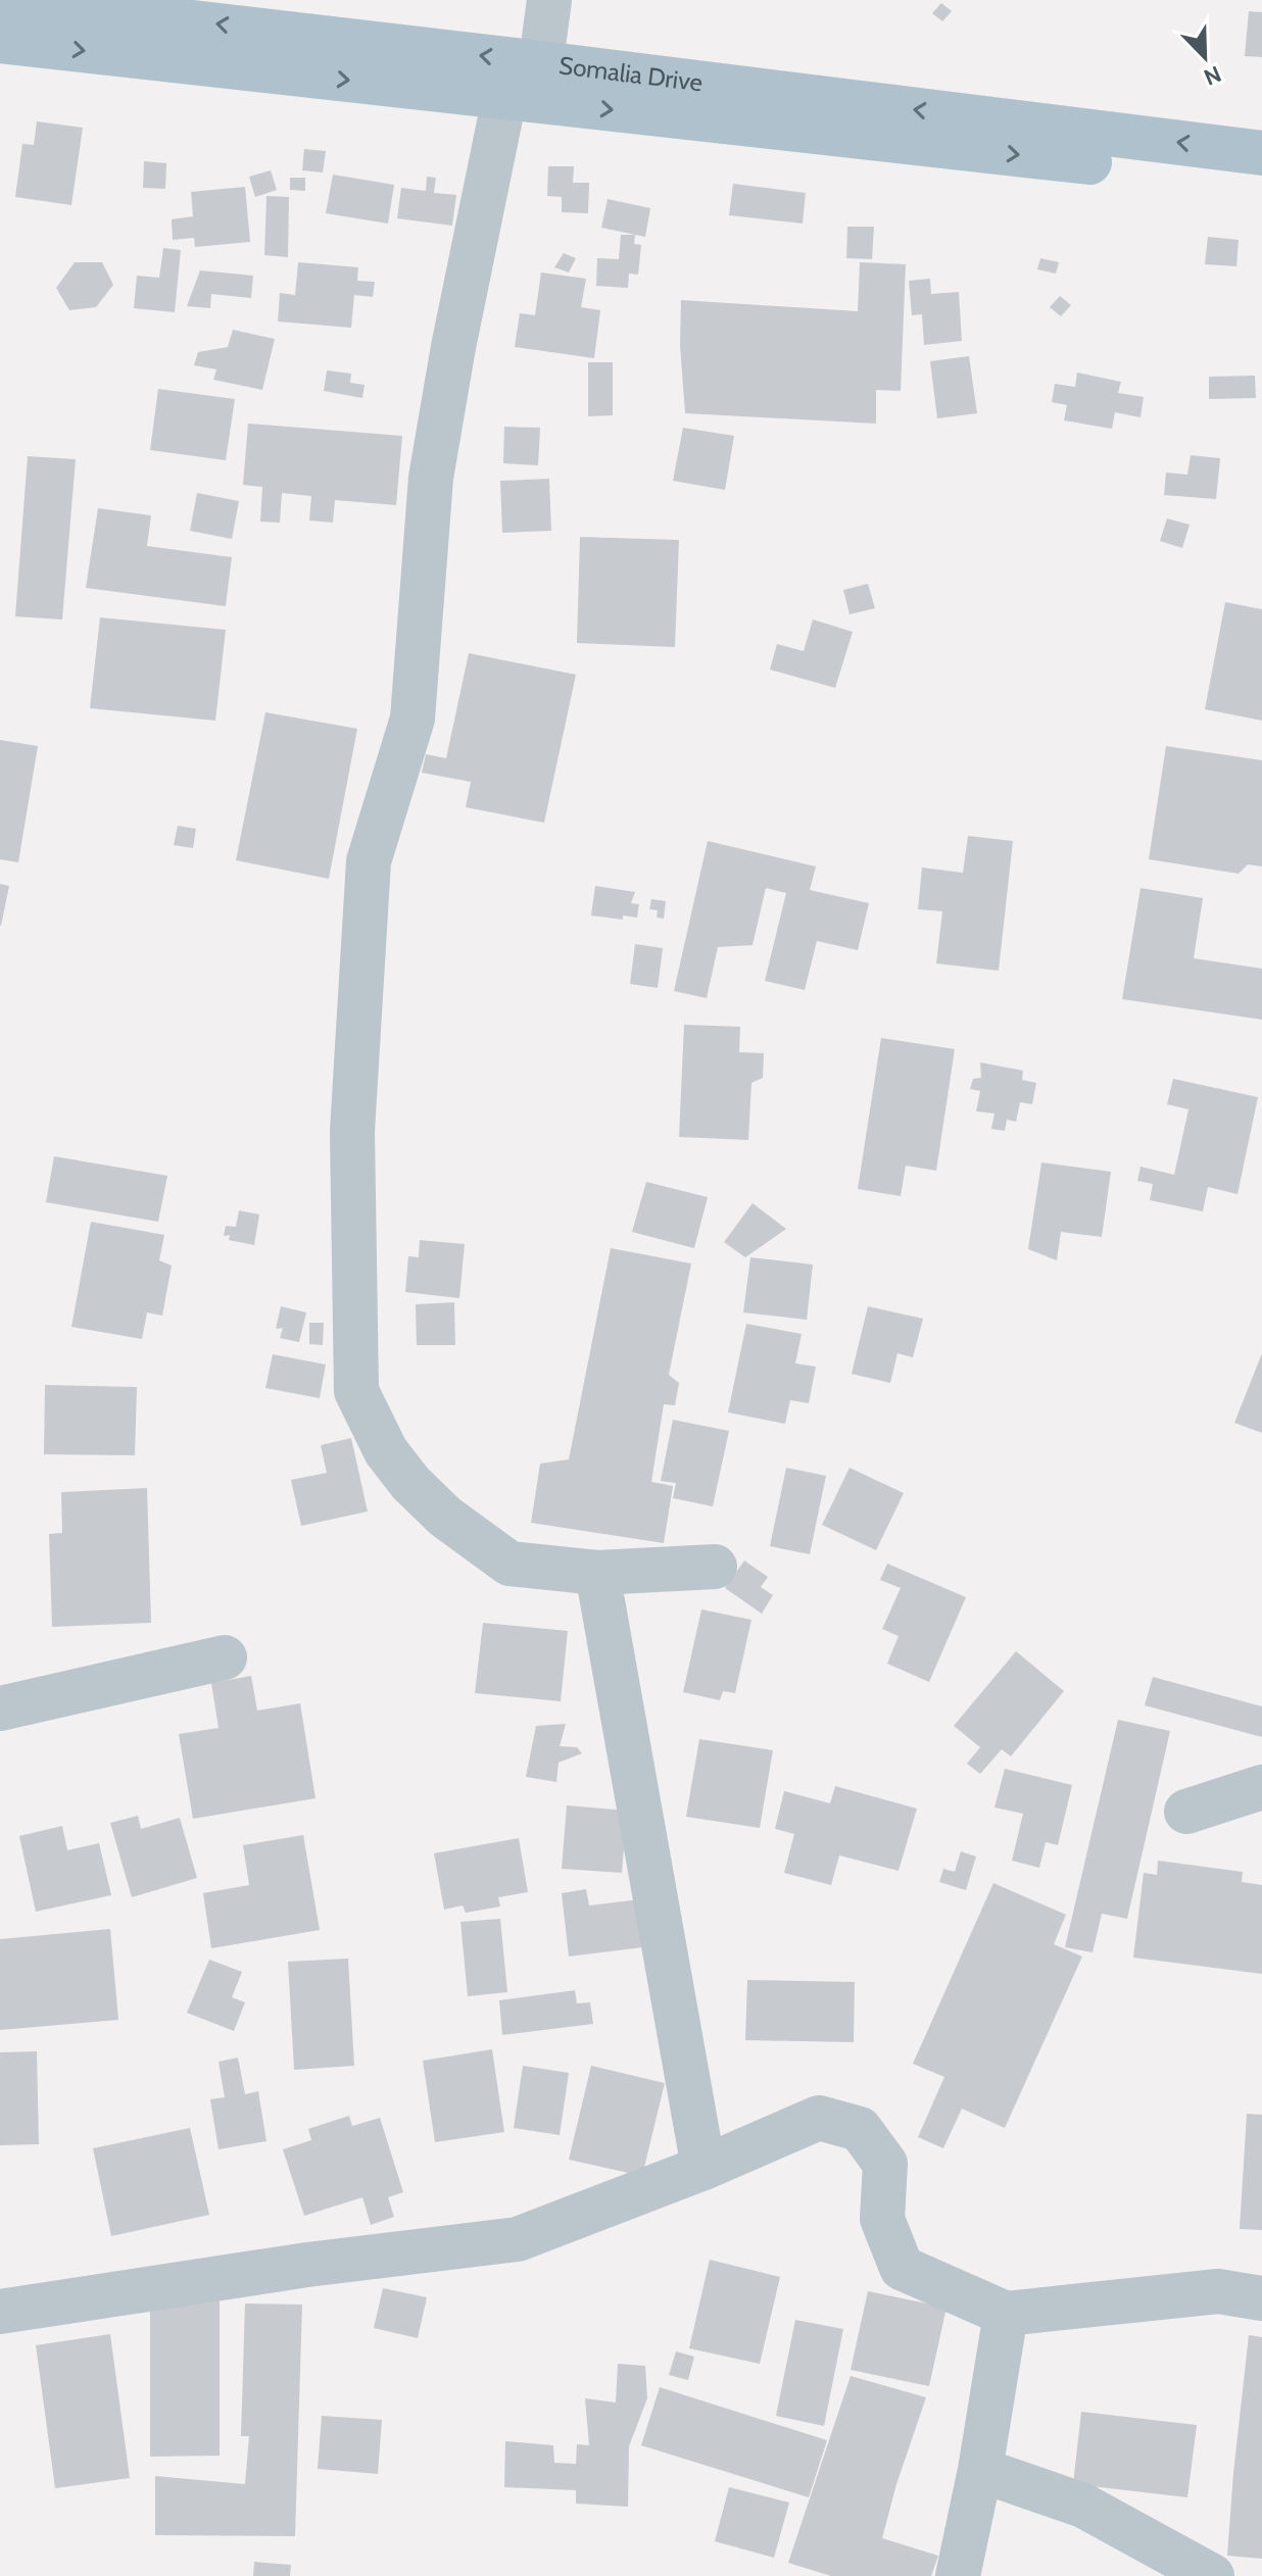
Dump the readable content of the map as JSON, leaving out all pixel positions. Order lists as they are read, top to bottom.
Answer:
{
  "streets": {
    "main road": ["Somalia Drive"]
  },
  "north": "bottom right"
}
